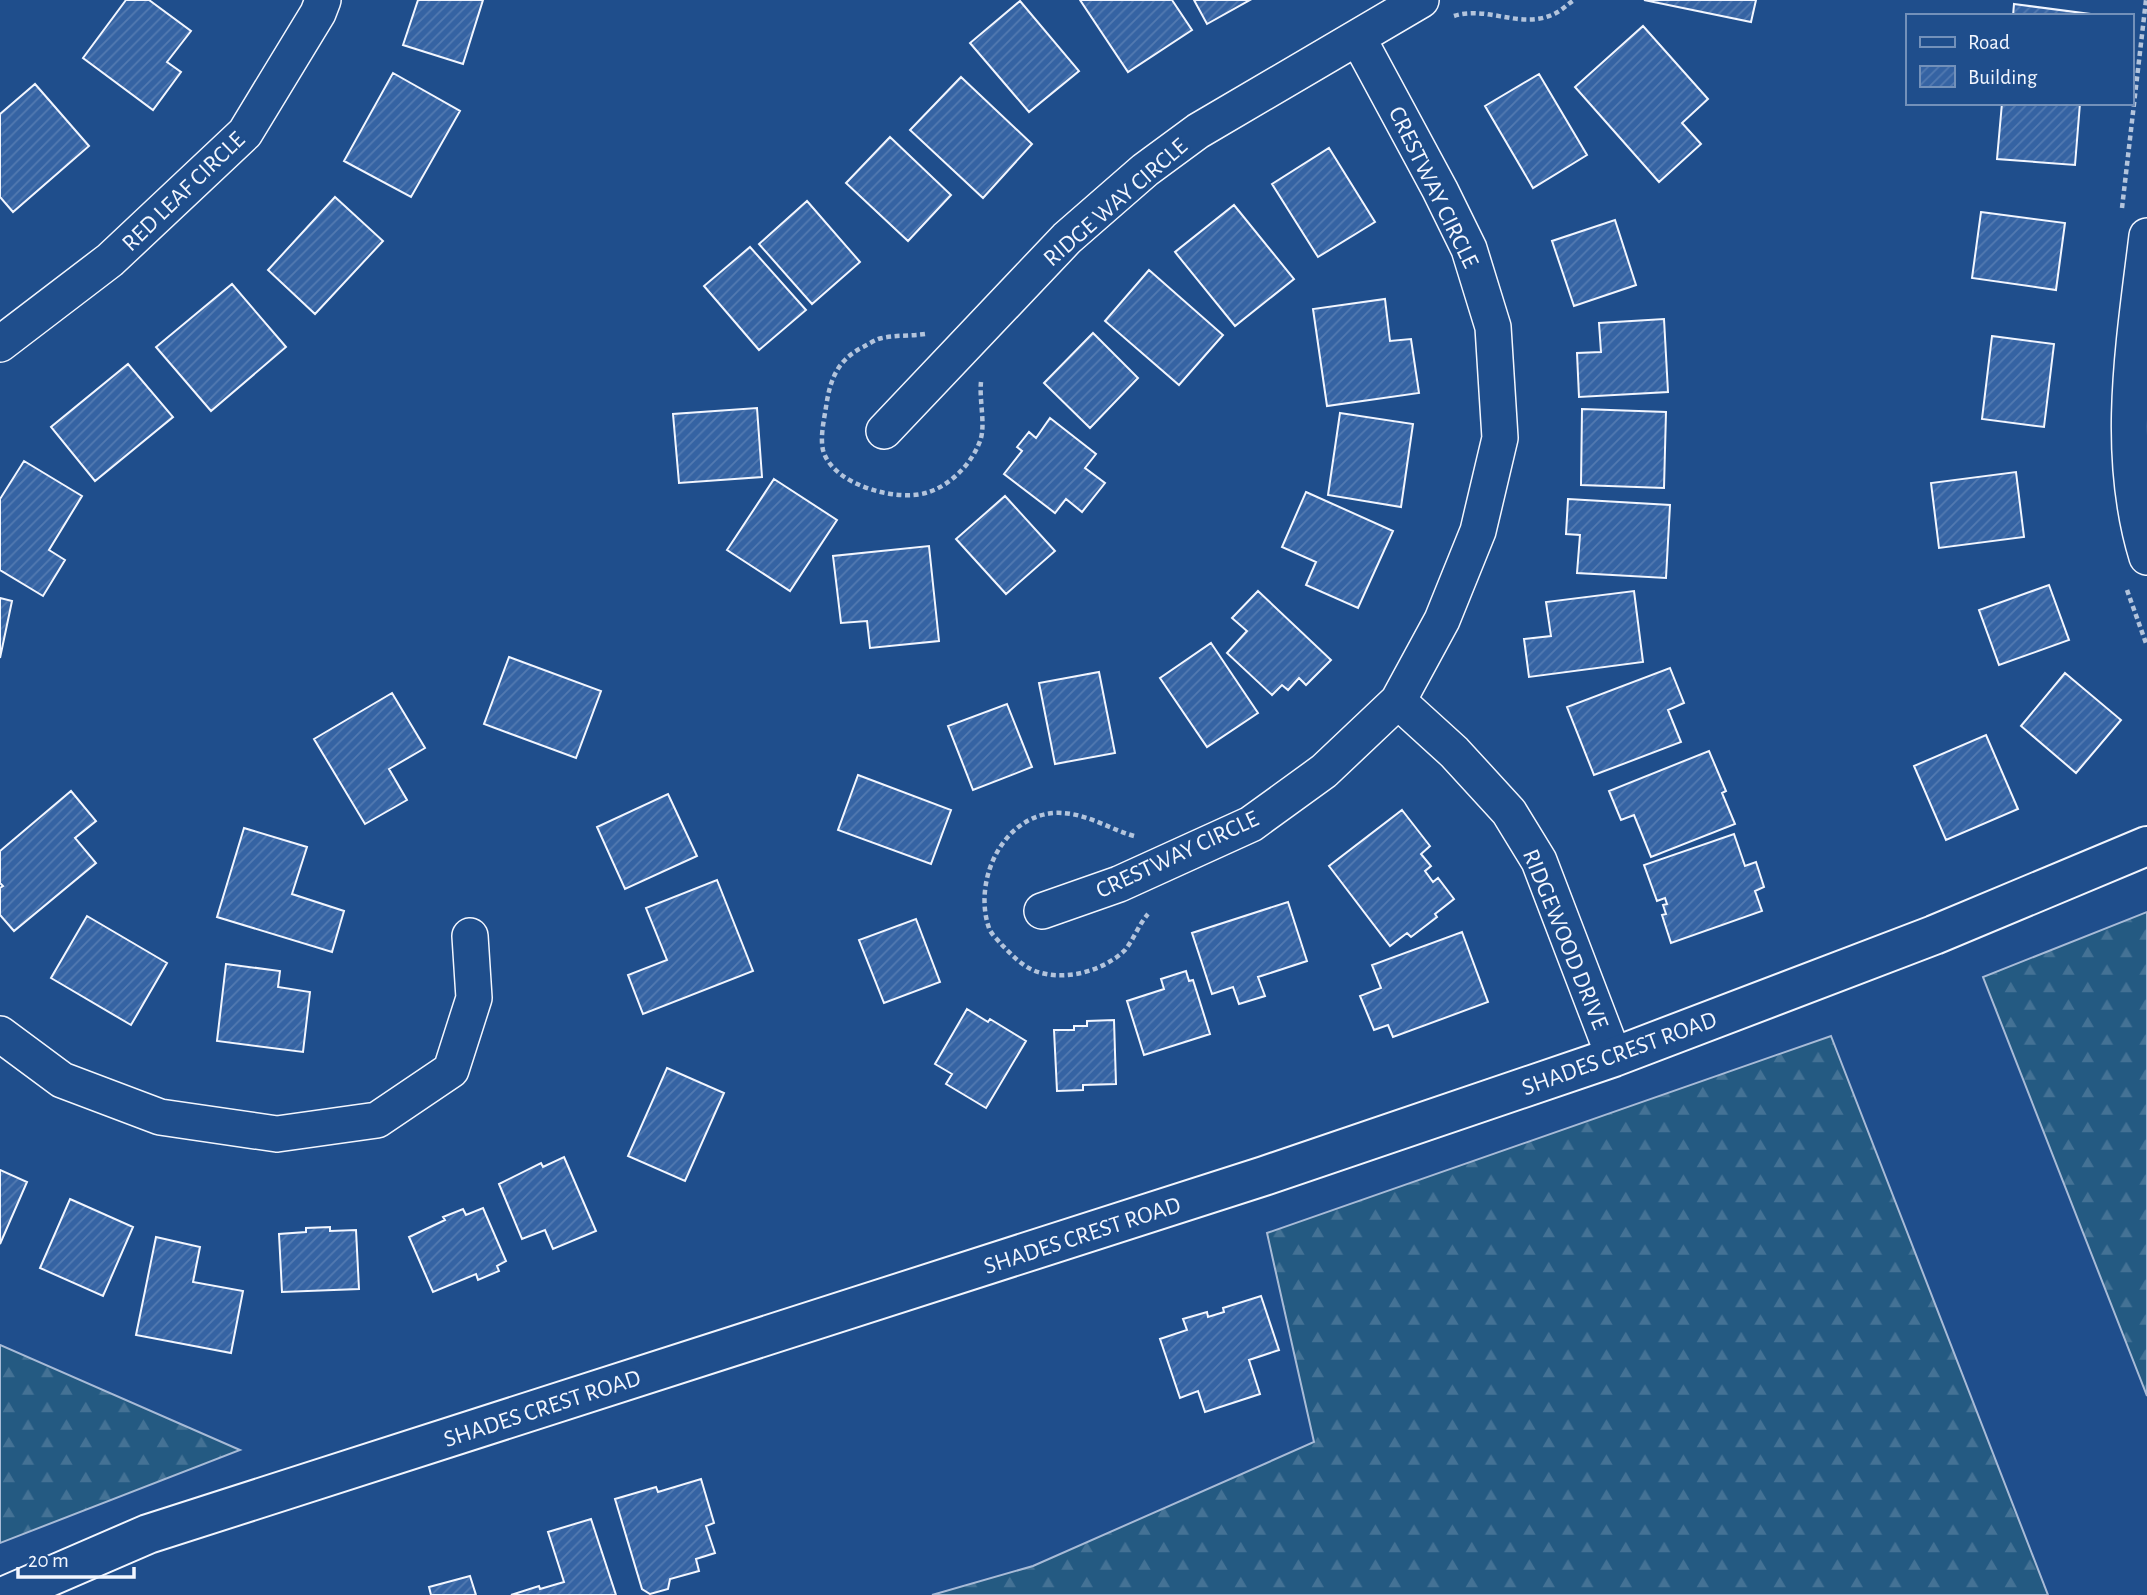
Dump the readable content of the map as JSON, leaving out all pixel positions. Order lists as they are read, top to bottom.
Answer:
{
  "streets": {
    "street": [
      "CRESTWAY CIRCLE",
      "RED LEAF CIRCLE",
      "RIDGE WAY CIRCLE",
      "RIDGEWOOD DRIVE",
      "SHADES CREST ROAD"
    ]
  },
  "crossings": [
    ["CRESTWAY CIRCLE", "RIDGE WAY CIRCLE"],
    ["CRESTWAY CIRCLE", "RIDGEWOOD DRIVE"],
    ["RIDGEWOOD DRIVE", "SHADES CREST ROAD"]
  ],
  "legend": ["Road", "Building"],
  "scale_bar": "20 m"
}
